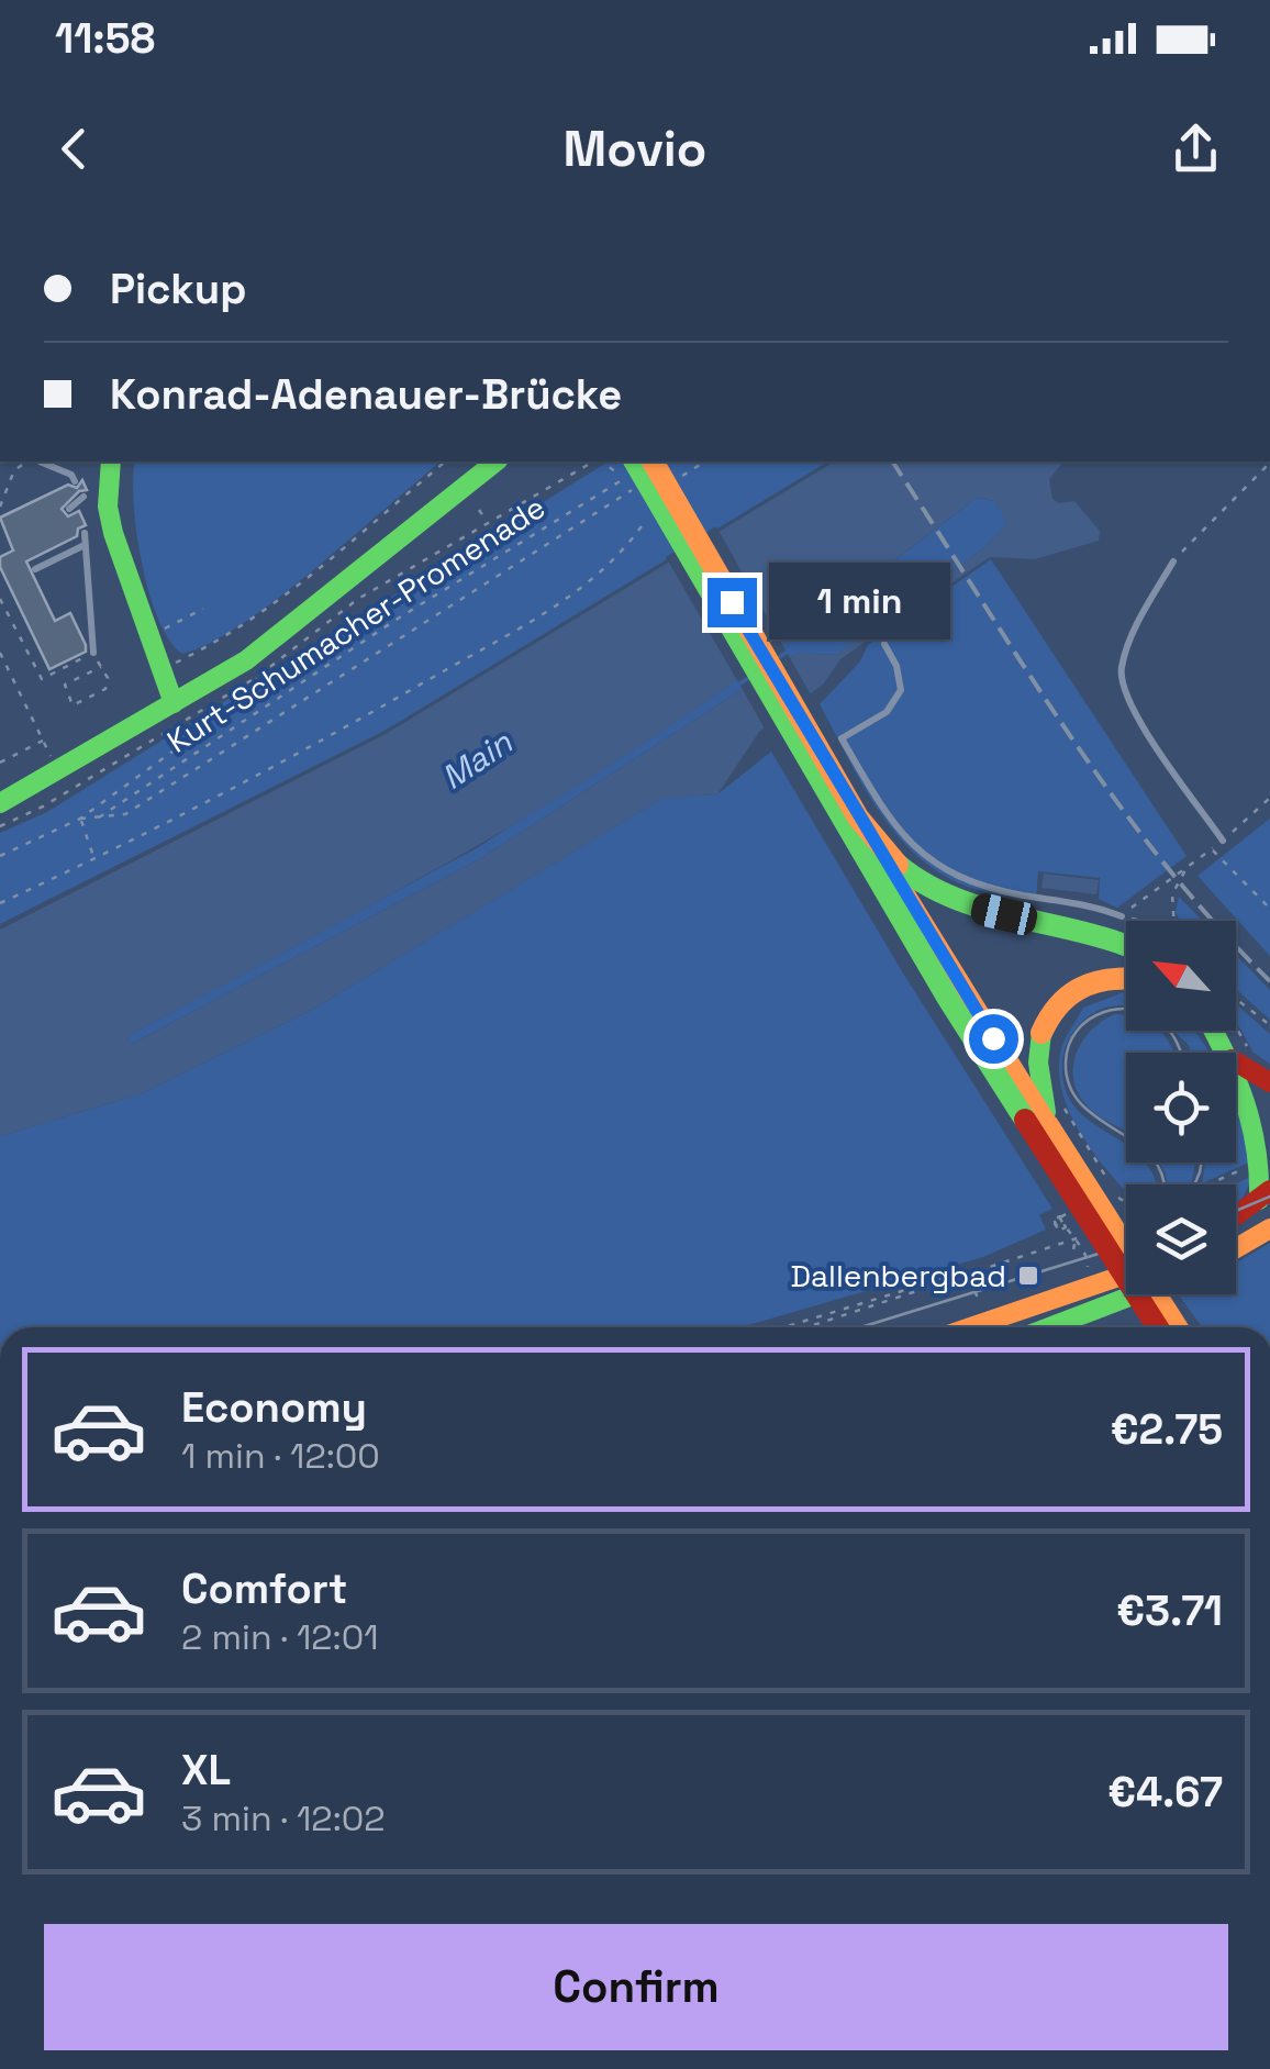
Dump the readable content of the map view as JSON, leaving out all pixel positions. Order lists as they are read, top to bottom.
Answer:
{
  "streets": {
    "path": ["Kurt-Schumacher-Promenade"]
  },
  "water": ["Main"],
  "places": {
    "transit": ["Dallenbergbad"]
  },
  "north": "top left",
  "page": {
    "status": "11:58",
    "header": "Movio",
    "banner": ["Pickup", "Konrad-Adenauer-Brücke"],
    "bubble": "1 min",
    "list": [
      {
        "name": "Economy",
        "note": "1 min · 12:00",
        "value": "€2.75"
      },
      {
        "name": "Comfort",
        "note": "2 min · 12:01",
        "value": "€3.71"
      },
      {
        "name": "XL",
        "note": "3 min · 12:02",
        "value": "€4.67"
      }
    ],
    "buttons": "Confirm"
  }
}
